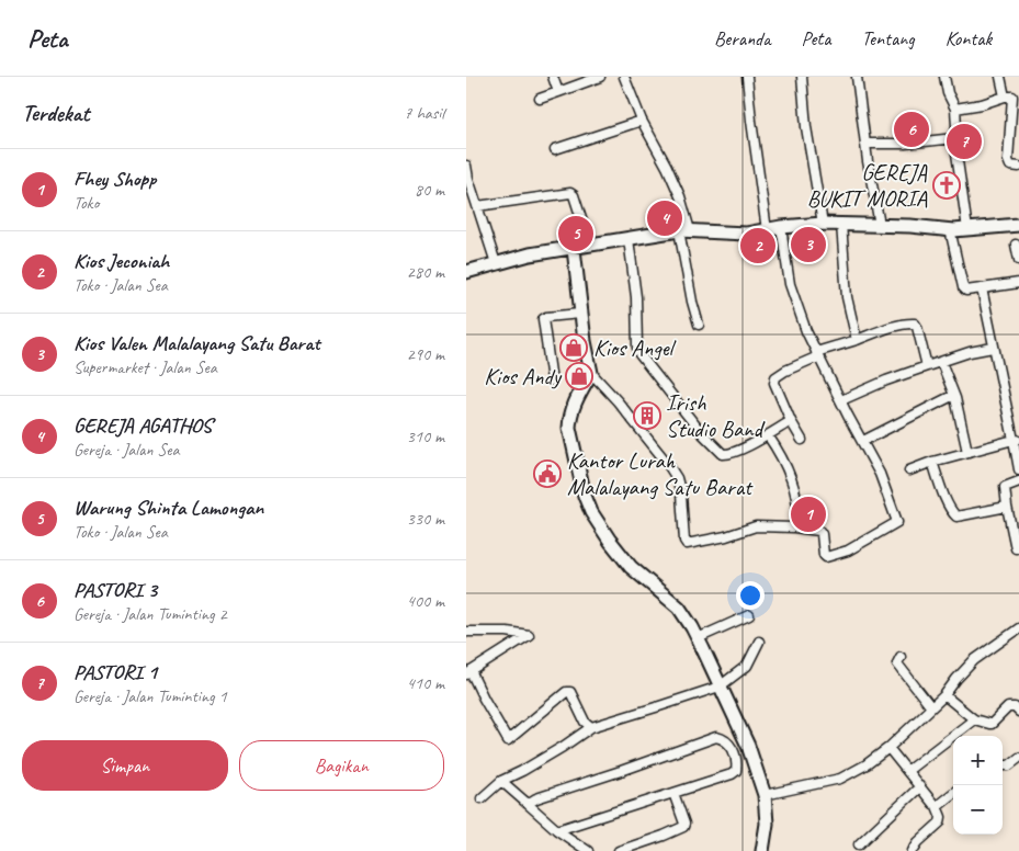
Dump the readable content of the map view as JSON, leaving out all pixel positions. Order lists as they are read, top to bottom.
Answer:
{
  "places": {
    "church": ["GEREJA BUKIT MORIA"],
    "shop": ["Kios Angel", "Kios Andy"],
    "building": ["Irish Studio Band"],
    "public building": ["Kantor Lurah Malalayang Satu Barat"]
  },
  "page": {
    "header": "Peta",
    "nav": [
      "Beranda",
      "Peta",
      "Tentang",
      "Kontak"
    ],
    "heading": ["Terdekat", "7 hasil"],
    "pins": [
      "6",
      "7",
      "4",
      "5",
      "3",
      "2",
      "1"
    ],
    "list": [
      {
        "mark": "1",
        "name": "Fhey Shopp",
        "note": "Toko",
        "value": "80 m"
      },
      {
        "mark": "2",
        "name": "Kios Jeconiah",
        "note": "Toko · Jalan Sea",
        "value": "280 m"
      },
      {
        "mark": "3",
        "name": "Kios Valen Malalayang Satu Barat",
        "note": "Supermarket · Jalan Sea",
        "value": "290 m"
      },
      {
        "mark": "4",
        "name": "GEREJA AGATHOS",
        "note": "Gereja · Jalan Sea",
        "value": "310 m"
      },
      {
        "mark": "5",
        "name": "Warung Shinta Lamongan",
        "note": "Toko · Jalan Sea",
        "value": "330 m"
      },
      {
        "mark": "6",
        "name": "PASTORI 3",
        "note": "Gereja · Jalan Tuminting 2",
        "value": "400 m"
      },
      {
        "mark": "7",
        "name": "PASTORI 1",
        "note": "Gereja · Jalan Tuminting 1",
        "value": "410 m"
      }
    ],
    "buttons": ["Simpan", "Bagikan"],
    "map_buttons": ["+", "−"]
  }
}
